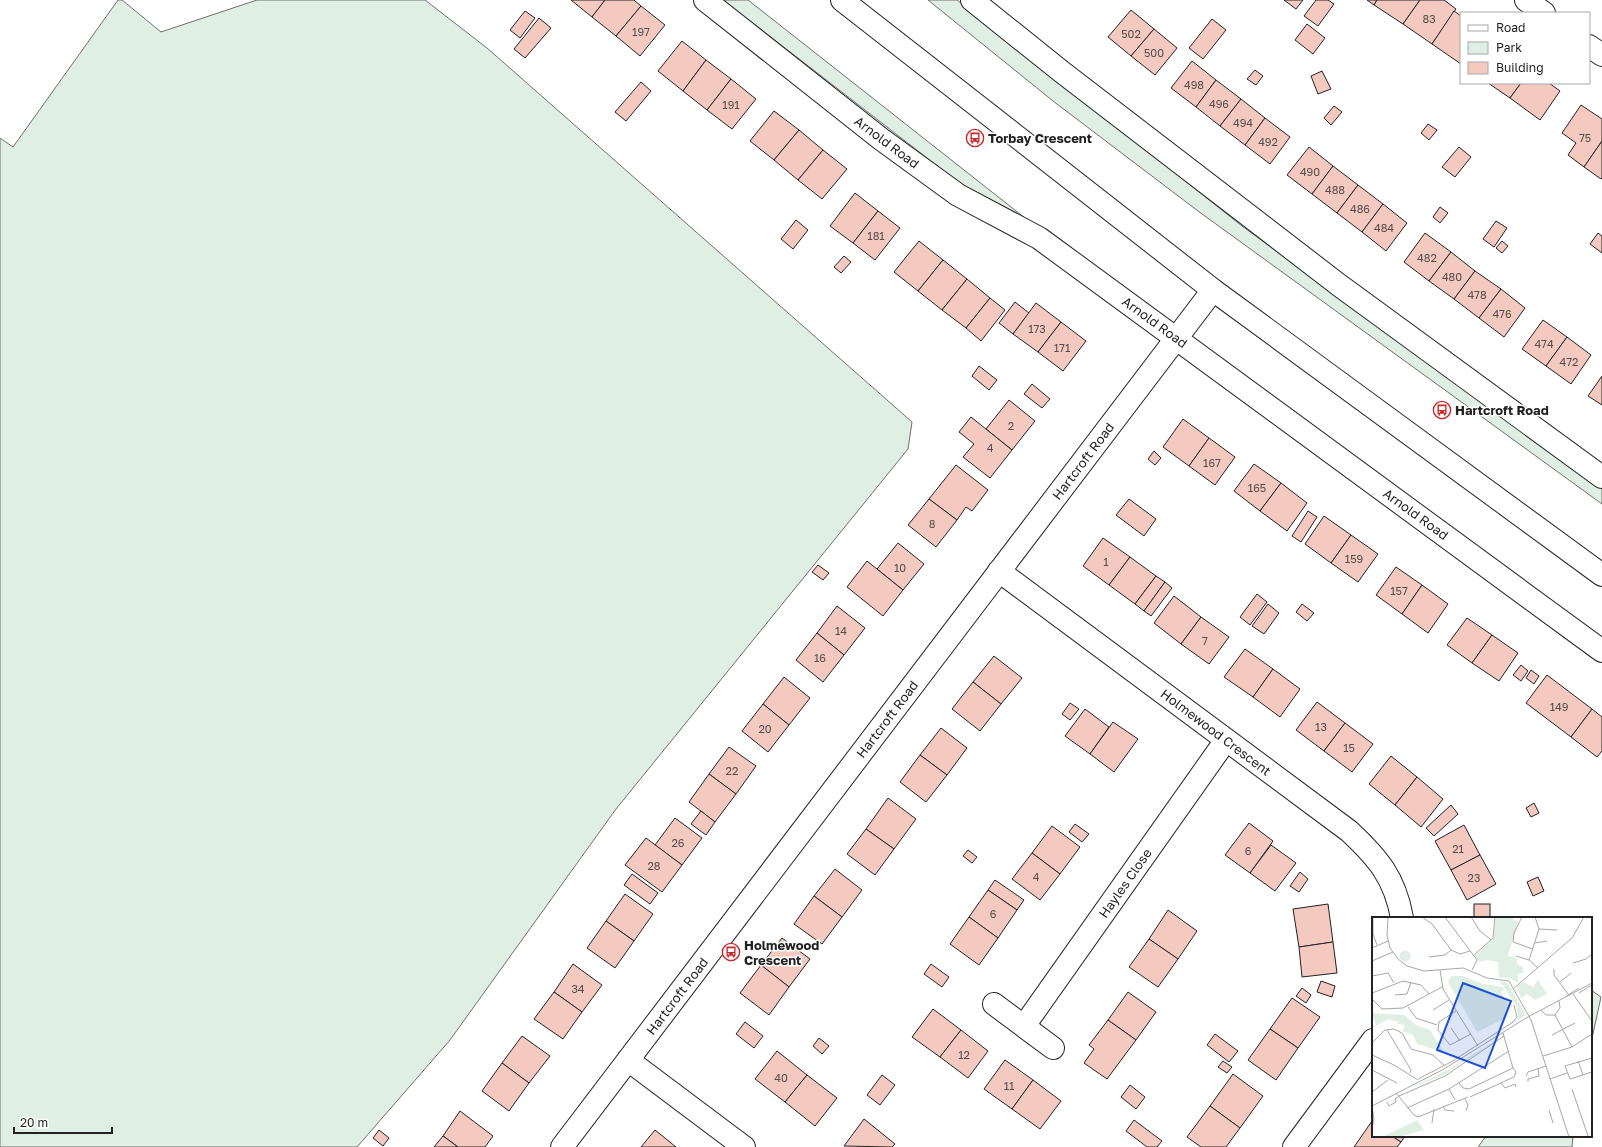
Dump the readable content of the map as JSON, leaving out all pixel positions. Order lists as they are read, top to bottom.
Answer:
{
  "streets": {
    "street": [
      "Arnold Road",
      "Hartcroft Road",
      "Holmewood Crescent",
      "Hayles Close"
    ]
  },
  "crossings": [
    ["Arnold Road", "Hartcroft Road"],
    ["Hartcroft Road", "Holmewood Crescent"],
    ["Holmewood Crescent", "Hayles Close"]
  ],
  "places": {
    "bus stop": ["Torbay Crescent", "Hartcroft Road", "Holmewood Crescent"]
  },
  "house_numbers": [
    "83",
    "197",
    "502",
    "500",
    "498",
    "496",
    "191",
    "494",
    "75",
    "492",
    "490",
    "488",
    "486",
    "484",
    "181",
    "482",
    "480",
    "478",
    "476",
    "173",
    "474",
    "171",
    "472",
    "2",
    "4",
    "167",
    "165",
    "8",
    "159",
    "1",
    "10",
    "157",
    "14",
    "7",
    "16",
    "149",
    "13",
    "20",
    "15",
    "22",
    "26",
    "21",
    "6",
    "28",
    "4",
    "23",
    "6",
    "34",
    "12",
    "40",
    "11"
  ],
  "legend": ["Road", "Park", "Building"],
  "scale_bar": "20 m"
}
